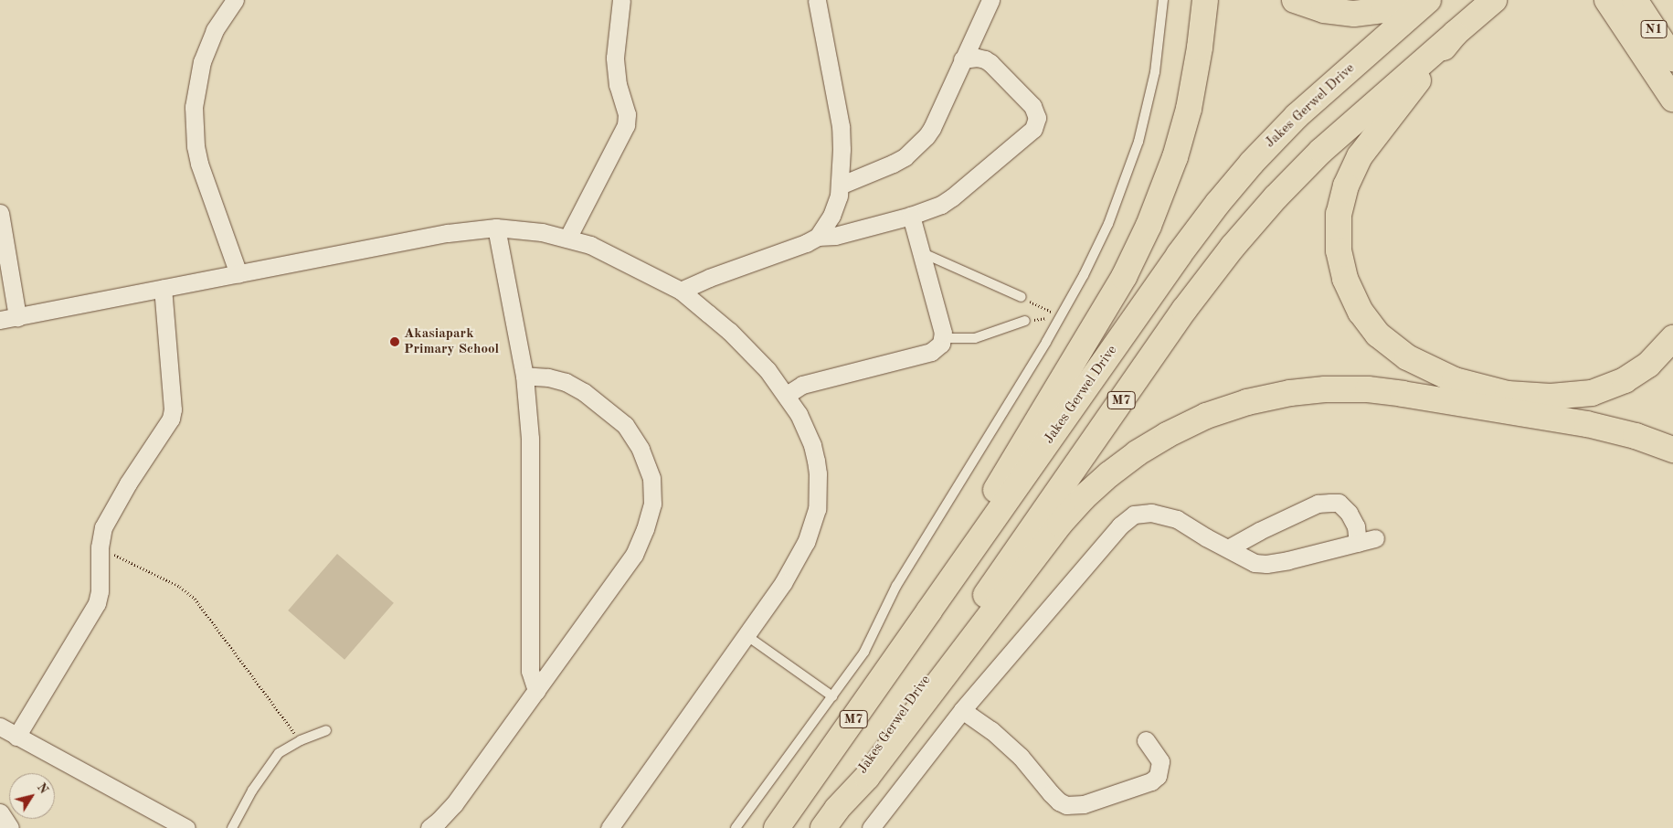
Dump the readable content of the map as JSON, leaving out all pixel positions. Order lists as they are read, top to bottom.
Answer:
{
  "streets": {
    "highway": ["N1", "Jakes Gerwel Drive", "M7"]
  },
  "places": ["Akasiapark Primary School"],
  "north": "top right"
}
